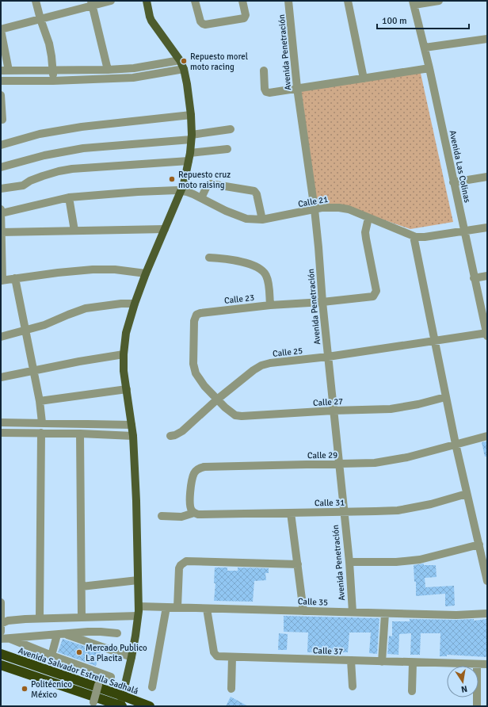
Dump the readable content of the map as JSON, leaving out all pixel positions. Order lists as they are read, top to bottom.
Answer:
{
  "streets": {
    "highway": ["Avenida Salvador Estrella Sadhalá"],
    "street": [
      "Avenida Penetración",
      "Avenida Las Colinas",
      "Calle 21",
      "Calle 23",
      "Calle 25",
      "Calle 27",
      "Calle 29",
      "Calle 31",
      "Calle 35",
      "Calle 37"
    ]
  },
  "crossings": [
    ["Avenida Penetración", "Calle 21"],
    ["Avenida Penetración", "Calle 23"],
    ["Avenida Penetración", "Calle 25"],
    ["Avenida Penetración", "Calle 27"],
    ["Avenida Penetración", "Calle 29"],
    ["Avenida Penetración", "Calle 31"],
    ["Avenida Penetración", "Calle 35"],
    ["Avenida Las Colinas", "Calle 21"],
    ["Avenida Las Colinas", "Calle 25"],
    ["Calle 21", "Calle 23"],
    ["Calle 23", "Calle 25"],
    ["Calle 23", "Calle 27"],
    ["Calle 25", "Calle 27"],
    ["Calle 29", "Calle 31"],
    ["Calle 35", "Calle 37"]
  ],
  "places": [
    "Repuesto morel moto racing",
    "Repuesto cruz moto raising",
    "Mercado Publico La Placita",
    "Politécnico México"
  ],
  "scale_bar": "100 m",
  "north": "bottom"
}
